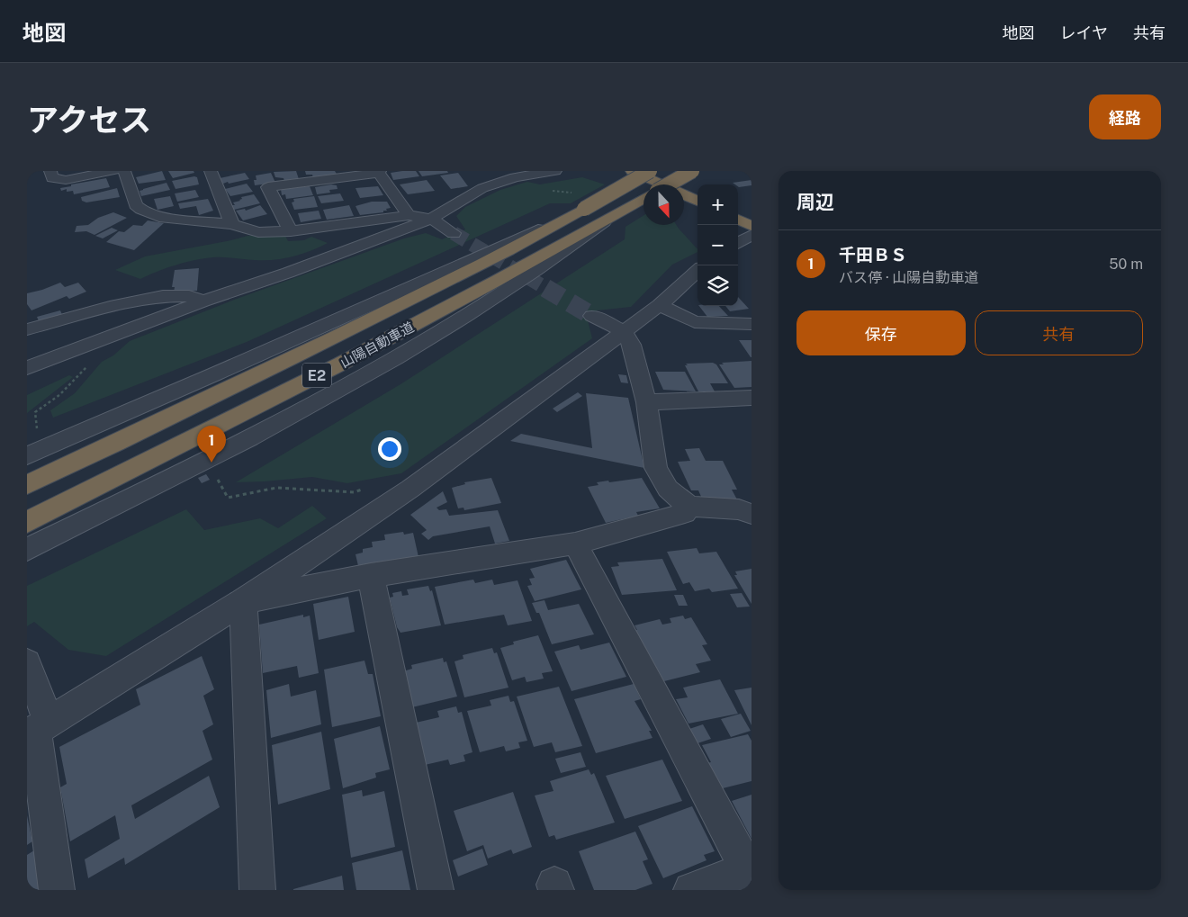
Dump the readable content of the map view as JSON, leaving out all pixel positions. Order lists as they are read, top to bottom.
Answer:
{
  "streets": {
    "highway": ["山陽自動車道", "E2"]
  },
  "north": "bottom",
  "page": {
    "header": "地図",
    "nav": ["地図", "レイヤ", "共有"],
    "title": "アクセス",
    "buttons": [
      "経路",
      ["保存", "共有"]
    ],
    "heading": "周辺",
    "map_buttons": ["+", "−"],
    "list": [
      {
        "mark": "1",
        "name": "千田ＢＳ",
        "note": "バス停 · 山陽自動車道",
        "value": "50 m"
      }
    ],
    "pins": "1"
  }
}
